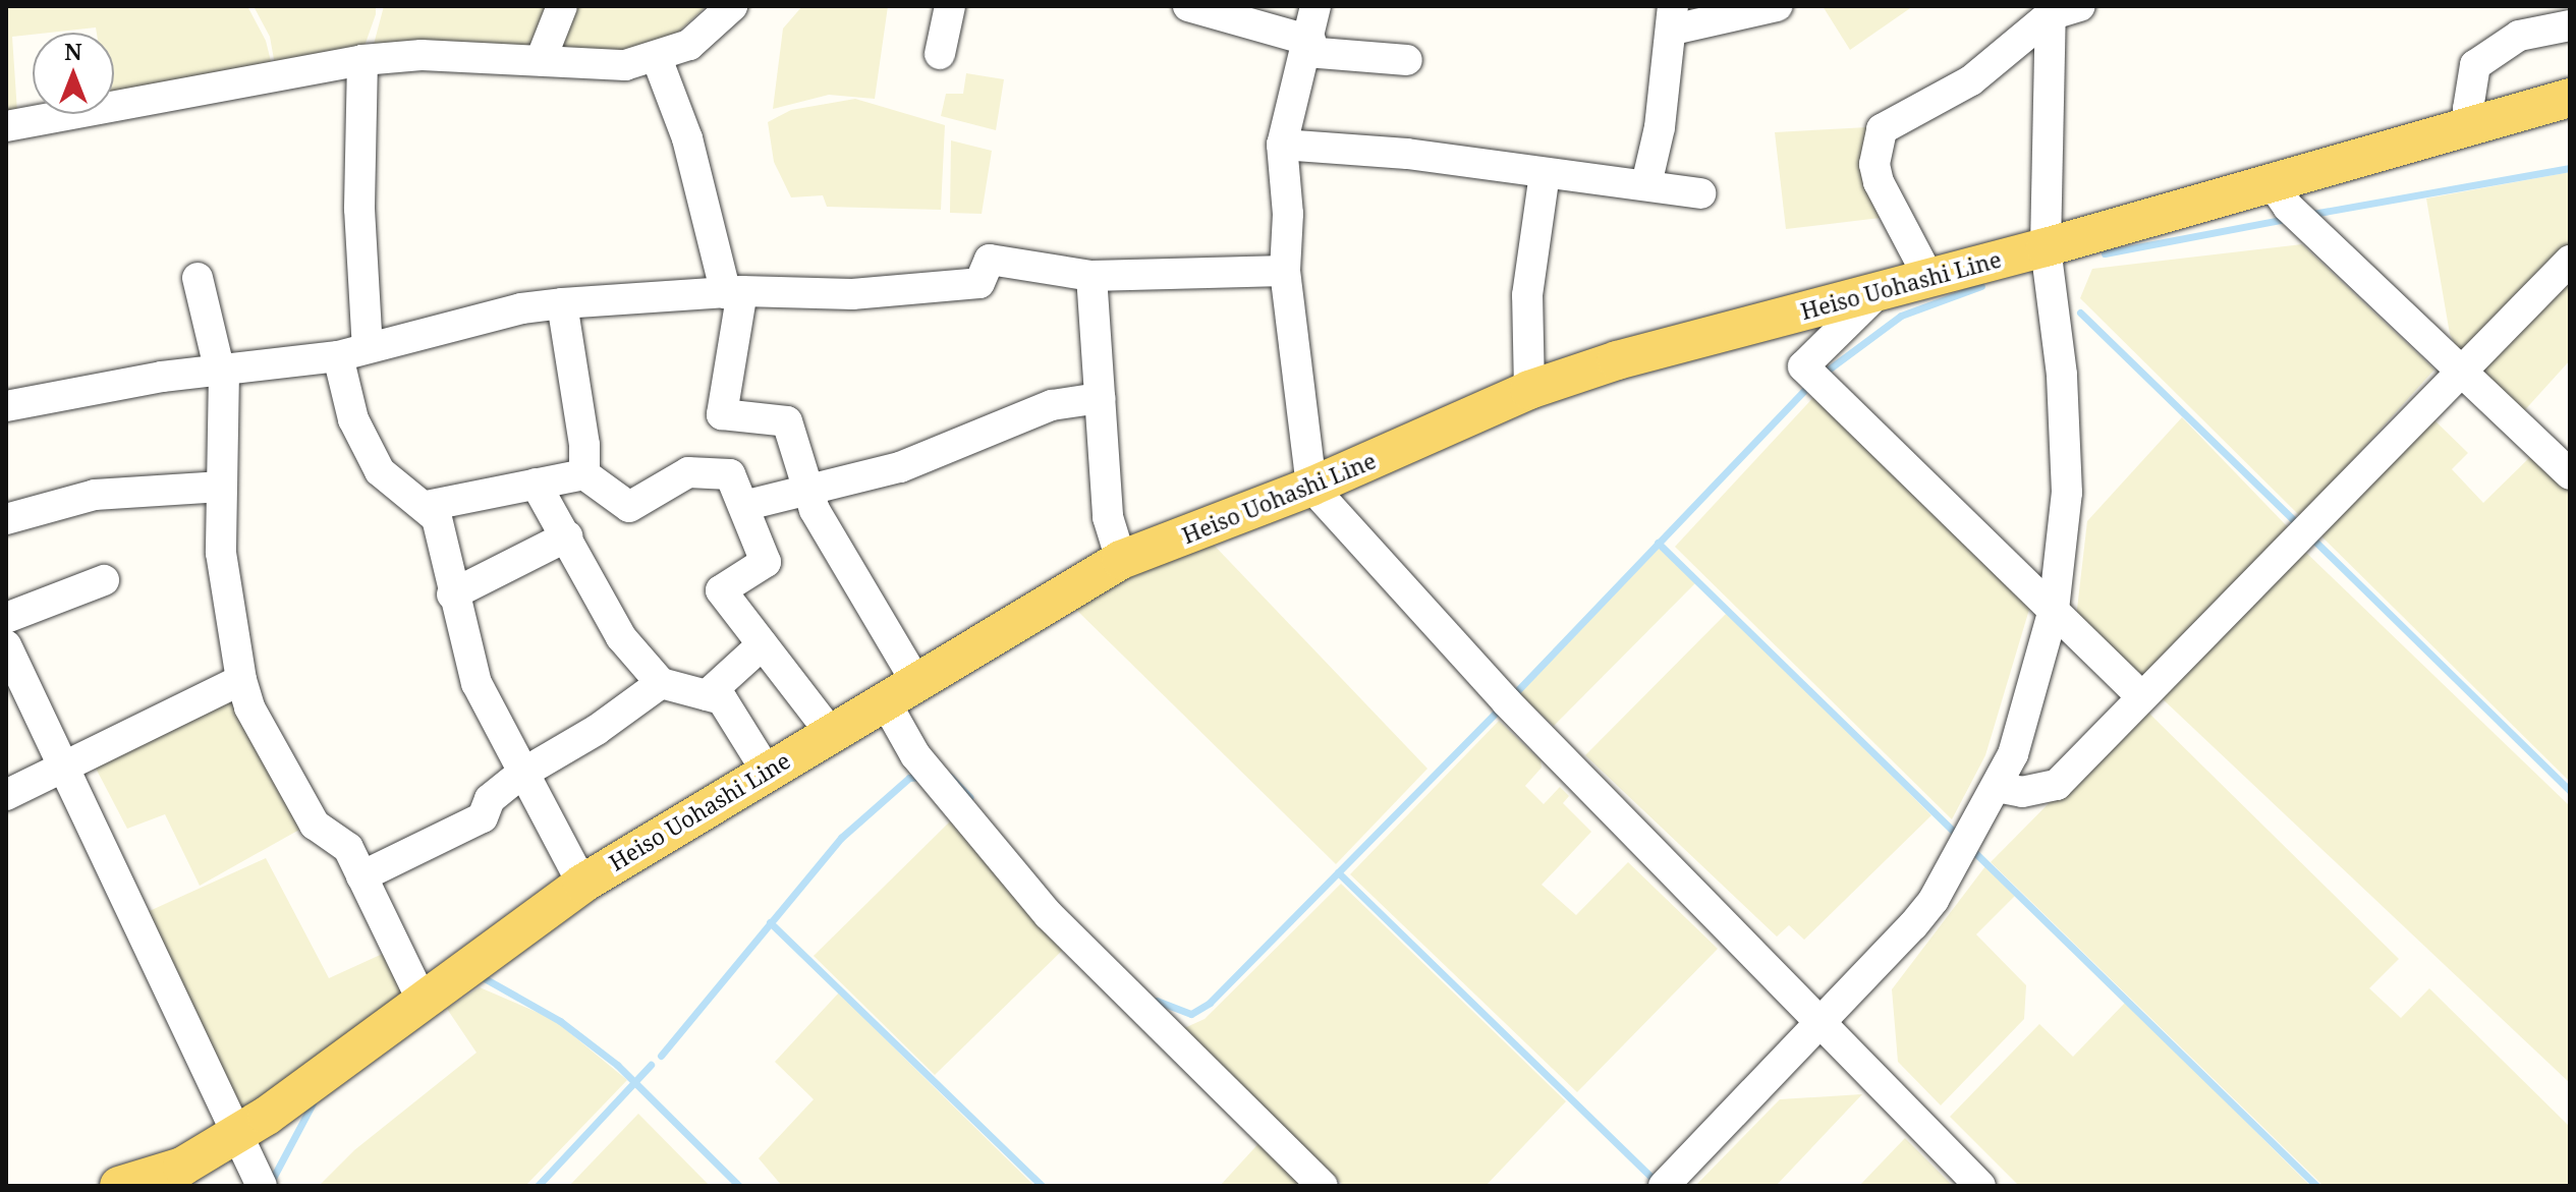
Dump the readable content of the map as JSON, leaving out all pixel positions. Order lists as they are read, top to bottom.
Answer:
{
  "streets": {
    "main road": ["Heiso Uohashi Line"]
  },
  "north": "top"
}
